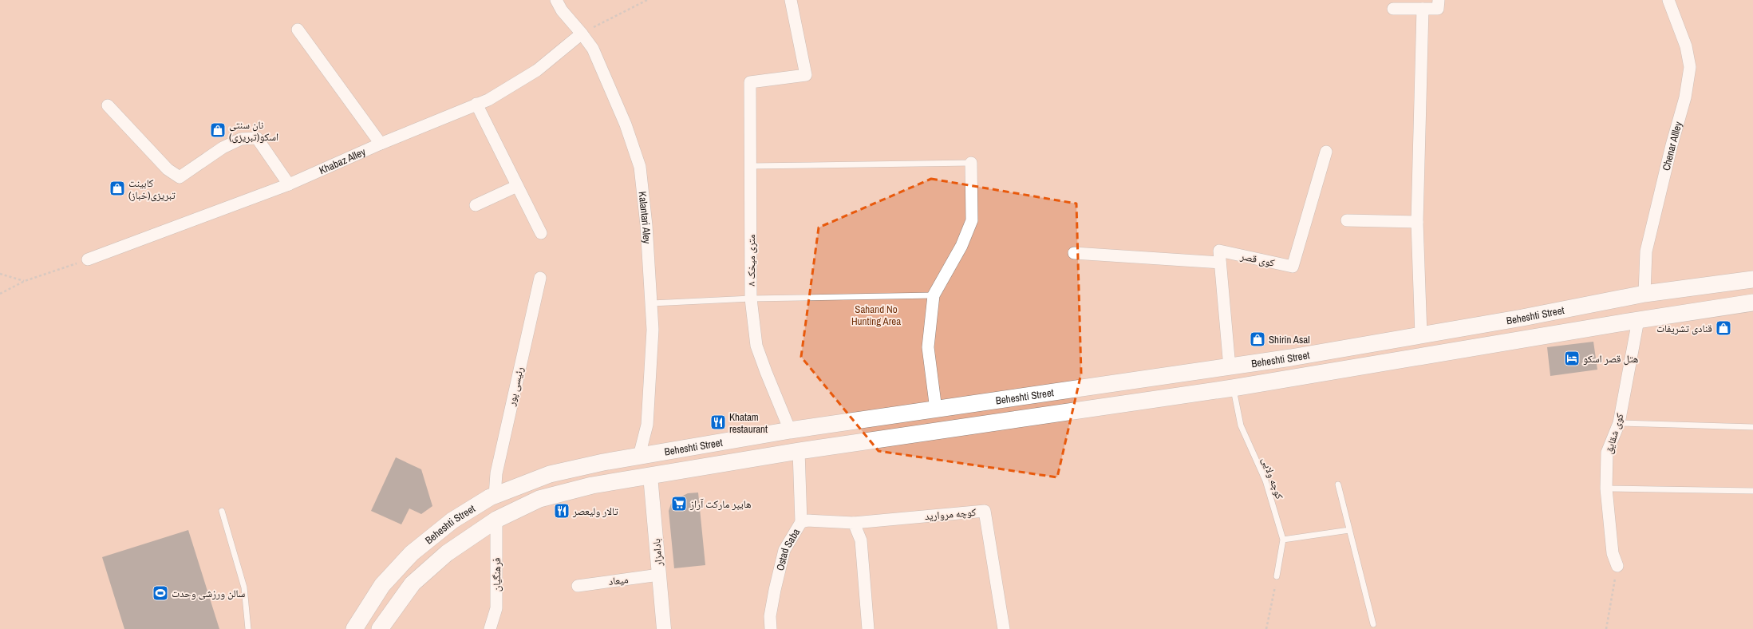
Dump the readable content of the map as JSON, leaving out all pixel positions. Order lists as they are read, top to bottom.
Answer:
{
  "streets": {
    "main road": ["Beheshti Street"],
    "street": [
      "Chenar Allley",
      "Khabaz Alley",
      "Kalantari Aley",
      "کوی قصر",
      "۸ متری میخک",
      "رئیسی پور",
      "کوی شقایق",
      "کوچه مروارید",
      "Ostad Saba",
      "بادامزار",
      "فرهنگیان",
      "میعاد"
    ],
    "lane": ["کوچه ولایی"]
  },
  "crossings": [
    ["Chenar Allley", "Beheshti Street"],
    ["Khabaz Alley", "Kalantari Aley"],
    ["Kalantari Aley", "Beheshti Street"],
    ["کوی قصر", "Beheshti Street"],
    ["۸ متری میخک", "Beheshti Street"],
    ["Beheshti Street", "رئیسی پور"],
    ["Beheshti Street", "کوی شقایق"],
    ["Beheshti Street", "کوچه ولایی"],
    ["Beheshti Street", "Ostad Saba"],
    ["Beheshti Street", "بادامزار"],
    ["Beheshti Street", "فرهنگیان"],
    ["بادامزار", "میعاد"]
  ],
  "parks": ["Sahand No Hunting Area"],
  "places": {
    "shop": [
      "نان سنتی اسکو(تبریزی)",
      "کابینت تبریزی(خباز)",
      "قنادی تشریفات",
      "Shirin Asal"
    ],
    "hotel": ["هتل قصر اسکو"],
    "restaurant": ["Khatam restaurant", "تالار ولیعصر"],
    "supermarket": ["هایپر مارکت آراز"],
    "sports": ["سالن ورزشی وحدت"]
  }
}
